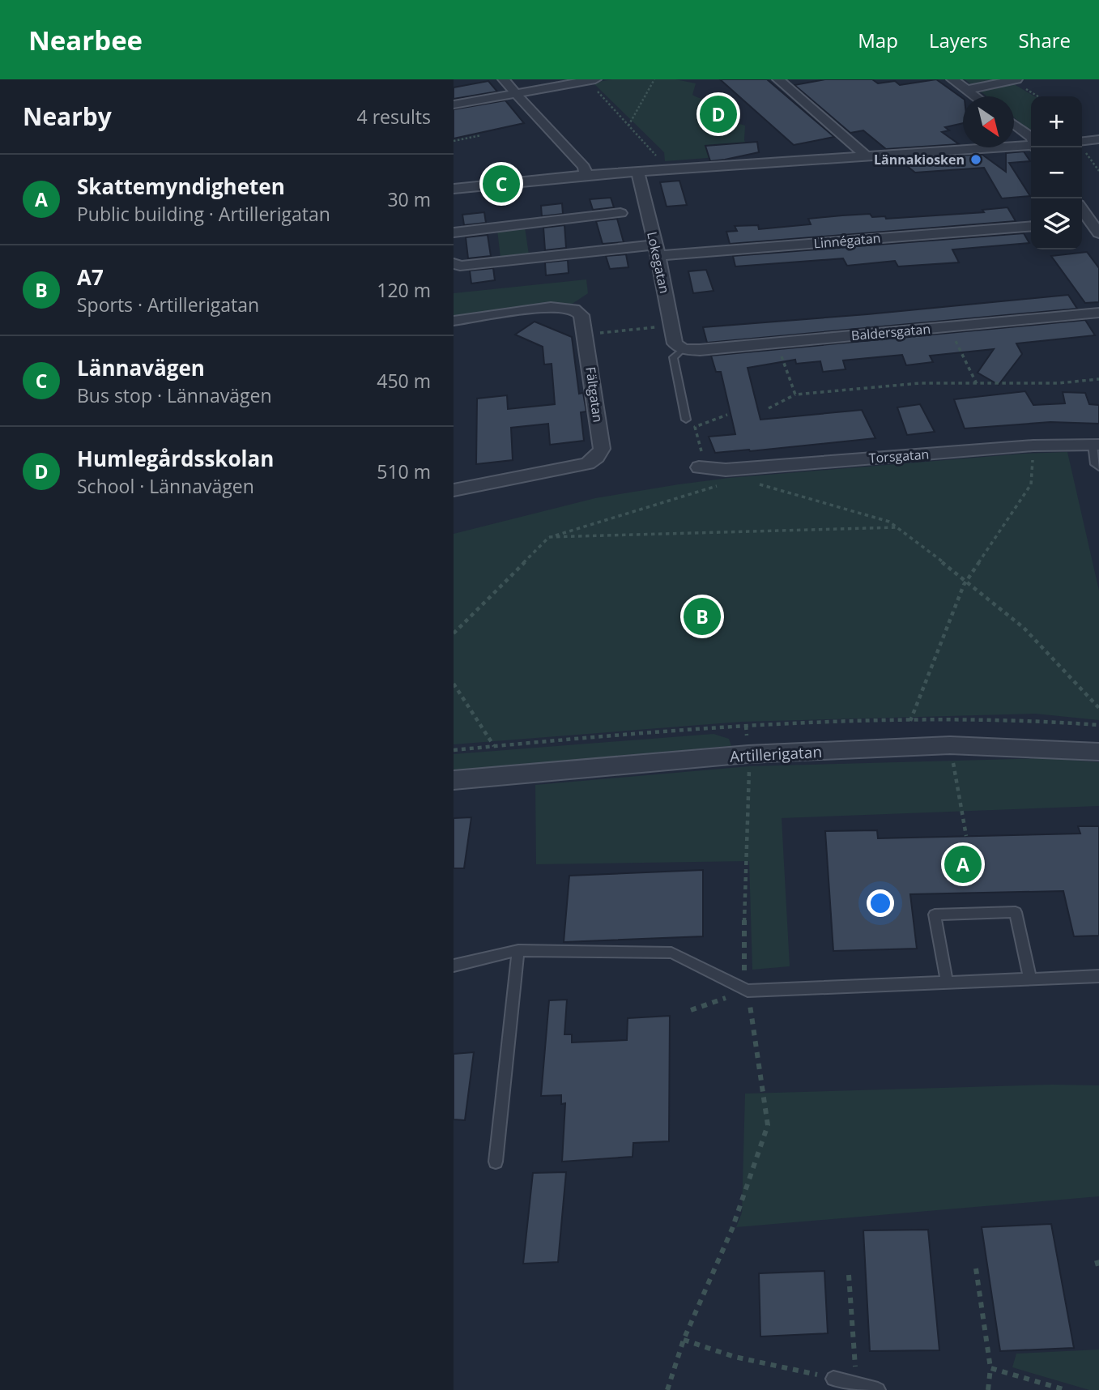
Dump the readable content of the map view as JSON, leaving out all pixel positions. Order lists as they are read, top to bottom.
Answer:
{
  "streets": {
    "street": [
      "Linnégatan",
      "Lokegatan",
      "Baldersgatan",
      "Fältgatan",
      "Torsgatan",
      "Artillerigatan"
    ]
  },
  "crossings": [
    ["Linnégatan", "Lokegatan"],
    ["Lokegatan", "Baldersgatan"]
  ],
  "places": ["Lännakiosken"],
  "north": "bottom right",
  "page": {
    "header": "Nearbee",
    "nav": ["Map", "Layers", "Share"],
    "heading": ["Nearby", "4 results"],
    "pins": [
      "D",
      "C",
      "B",
      "A"
    ],
    "map_buttons": ["+", "−"],
    "list": [
      {
        "mark": "A",
        "name": "Skattemyndigheten",
        "note": "Public building · Artillerigatan",
        "value": "30 m"
      },
      {
        "mark": "B",
        "name": "A7",
        "note": "Sports · Artillerigatan",
        "value": "120 m"
      },
      {
        "mark": "C",
        "name": "Lännavägen",
        "note": "Bus stop · Lännavägen",
        "value": "450 m"
      },
      {
        "mark": "D",
        "name": "Humlegårdsskolan",
        "note": "School · Lännavägen",
        "value": "510 m"
      }
    ]
  }
}
